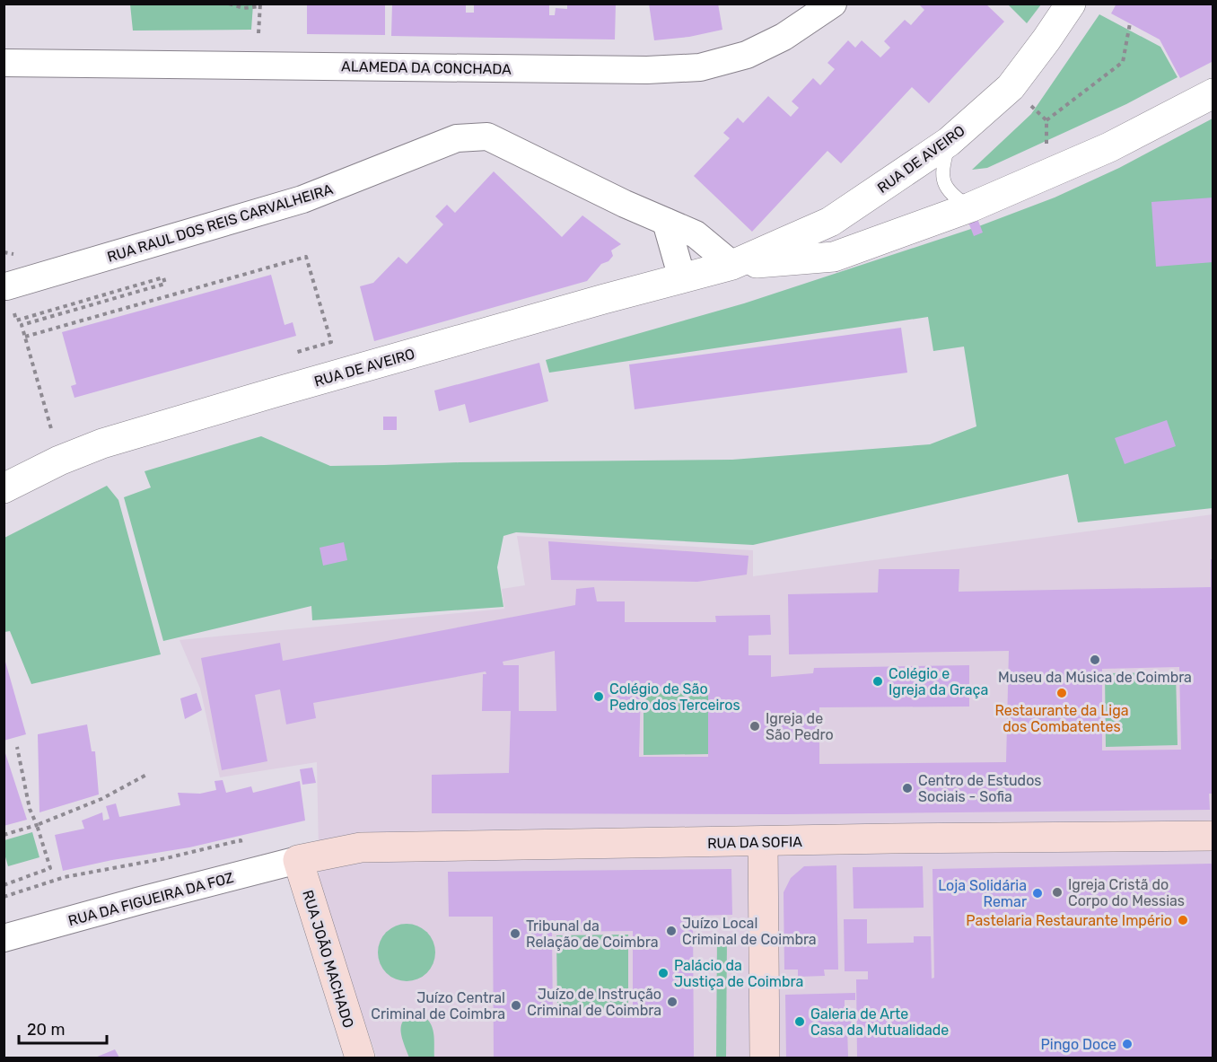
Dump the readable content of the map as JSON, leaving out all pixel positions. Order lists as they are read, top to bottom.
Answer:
{
  "streets": {
    "main road": ["RUA DA SOFIA", "RUA JOÃO MACHADO"],
    "street": [
      "ALAMEDA DA CONCHADA",
      "RUA DE AVEIRO",
      "RUA RAUL DOS REIS CARVALHEIRA",
      "RUA DA FIGUEIRA DA FOZ"
    ]
  },
  "crossings": [
    ["RUA DE AVEIRO", "RUA RAUL DOS REIS CARVALHEIRA"],
    ["RUA DA SOFIA", "RUA DA FIGUEIRA DA FOZ"],
    ["RUA DA SOFIA", "RUA JOÃO MACHADO"],
    ["RUA DA FIGUEIRA DA FOZ", "RUA JOÃO MACHADO"]
  ],
  "places": [
    "Museu da Música de Coimbra",
    "Colégio e Igreja da Graça",
    "Restaurante da Liga dos Combatentes",
    "Colégio de São Pedro dos Terceiros",
    "Igreja de São Pedro",
    "Centro de Estudos Sociais - Sofia",
    "Igreja Cristã do Corpo do Messias",
    "Loja Solidária Remar",
    "Pastelaria Restaurante Império",
    "Juízo Local Criminal de Coimbra",
    "Tribunal da Relação de Coimbra",
    "Palácio da Justiça de Coimbra",
    "Juízo de Instrução Criminal de Coimbra",
    "Juízo Central Criminal de Coimbra",
    "Galeria de Arte Casa da Mutualidade",
    "Pingo Doce"
  ],
  "scale_bar": "20 m"
}
